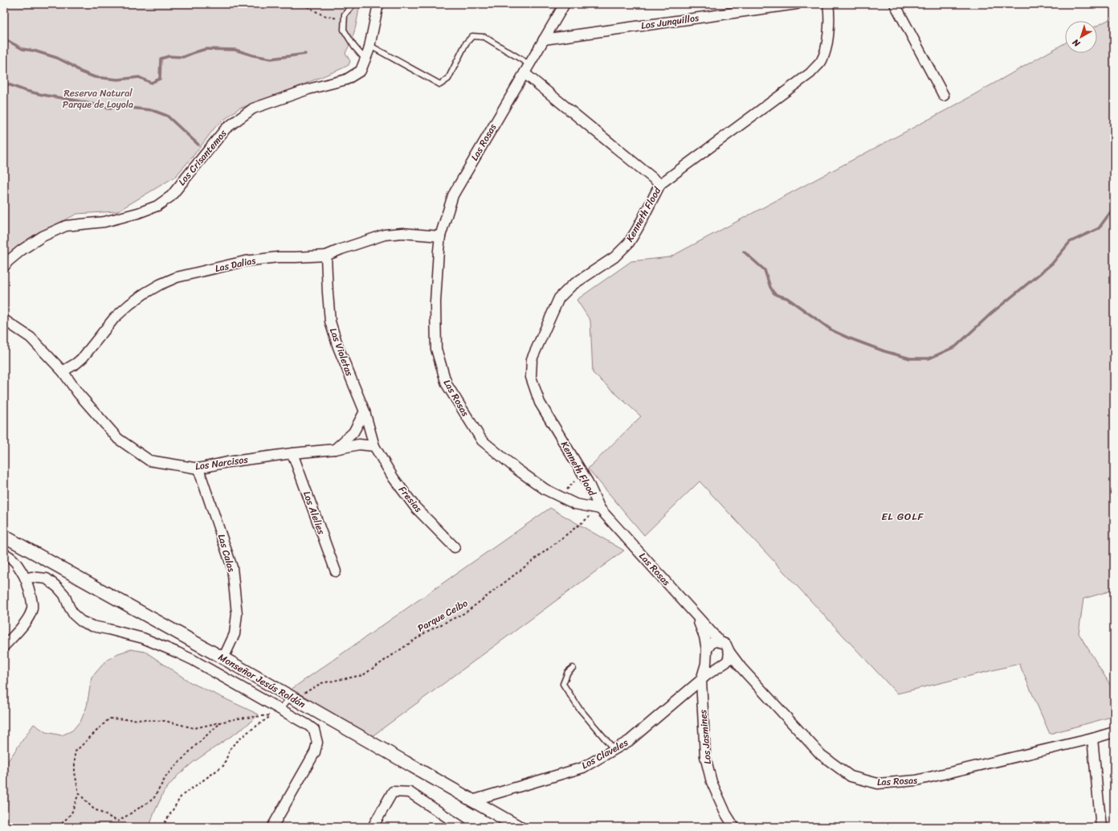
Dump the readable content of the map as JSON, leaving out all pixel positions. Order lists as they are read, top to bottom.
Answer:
{
  "streets": {
    "street": [
      "Los Junquillos",
      "Las Rosas",
      "Los Crisantemos",
      "Kenneth Flood",
      "Las Dalias",
      "Las Violetas",
      "Los Narcisos",
      "Fresias",
      "Los Alelies",
      "Las Calas",
      "Monseñor Jesús Roldán",
      "Los Jasmines",
      "Los Claveles"
    ],
    "path": ["Parque Ceibo"]
  },
  "crossings": [
    ["Los Junquillos", "Las Rosas"],
    ["Las Rosas", "Kenneth Flood"],
    ["Las Rosas", "Las Dalias"],
    ["Las Rosas", "Parque Ceibo"],
    ["Las Rosas", "Los Jasmines"],
    ["Las Rosas", "Los Claveles"],
    ["Kenneth Flood", "Parque Ceibo"],
    ["Las Dalias", "Las Violetas"],
    ["Las Dalias", "Los Narcisos"],
    ["Las Violetas", "Los Narcisos"],
    ["Las Violetas", "Fresias"],
    ["Los Narcisos", "Fresias"],
    ["Los Narcisos", "Los Alelies"],
    ["Los Narcisos", "Las Calas"],
    ["Las Calas", "Monseñor Jesús Roldán"],
    ["Parque Ceibo", "Monseñor Jesús Roldán"],
    ["Monseñor Jesús Roldán", "Los Claveles"],
    ["Los Jasmines", "Los Claveles"]
  ],
  "districts": ["EL GOLF"],
  "parks": ["Reserva Natural Parque de Loyola"],
  "north": "bottom left"
}
